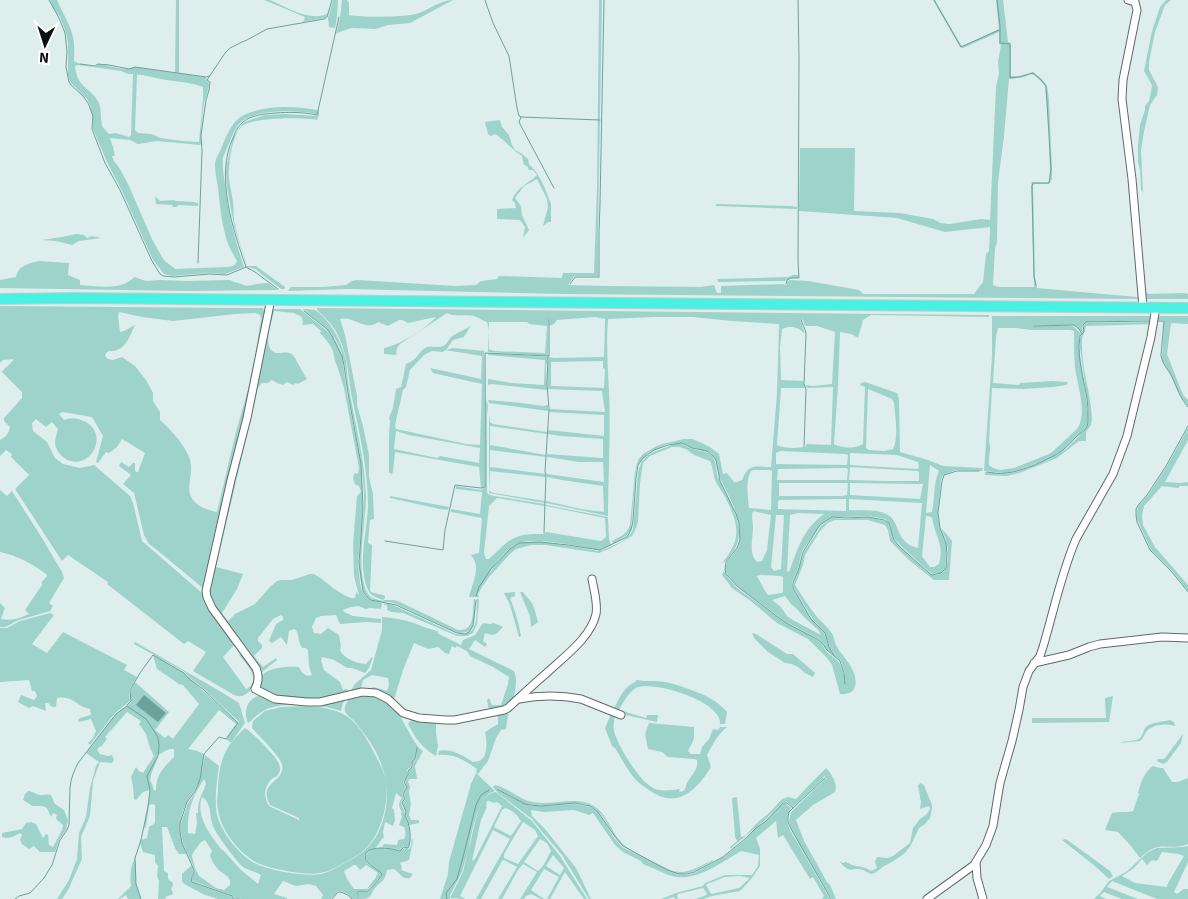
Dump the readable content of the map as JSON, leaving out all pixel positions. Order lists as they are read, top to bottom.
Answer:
{
  "north": "bottom"
}
